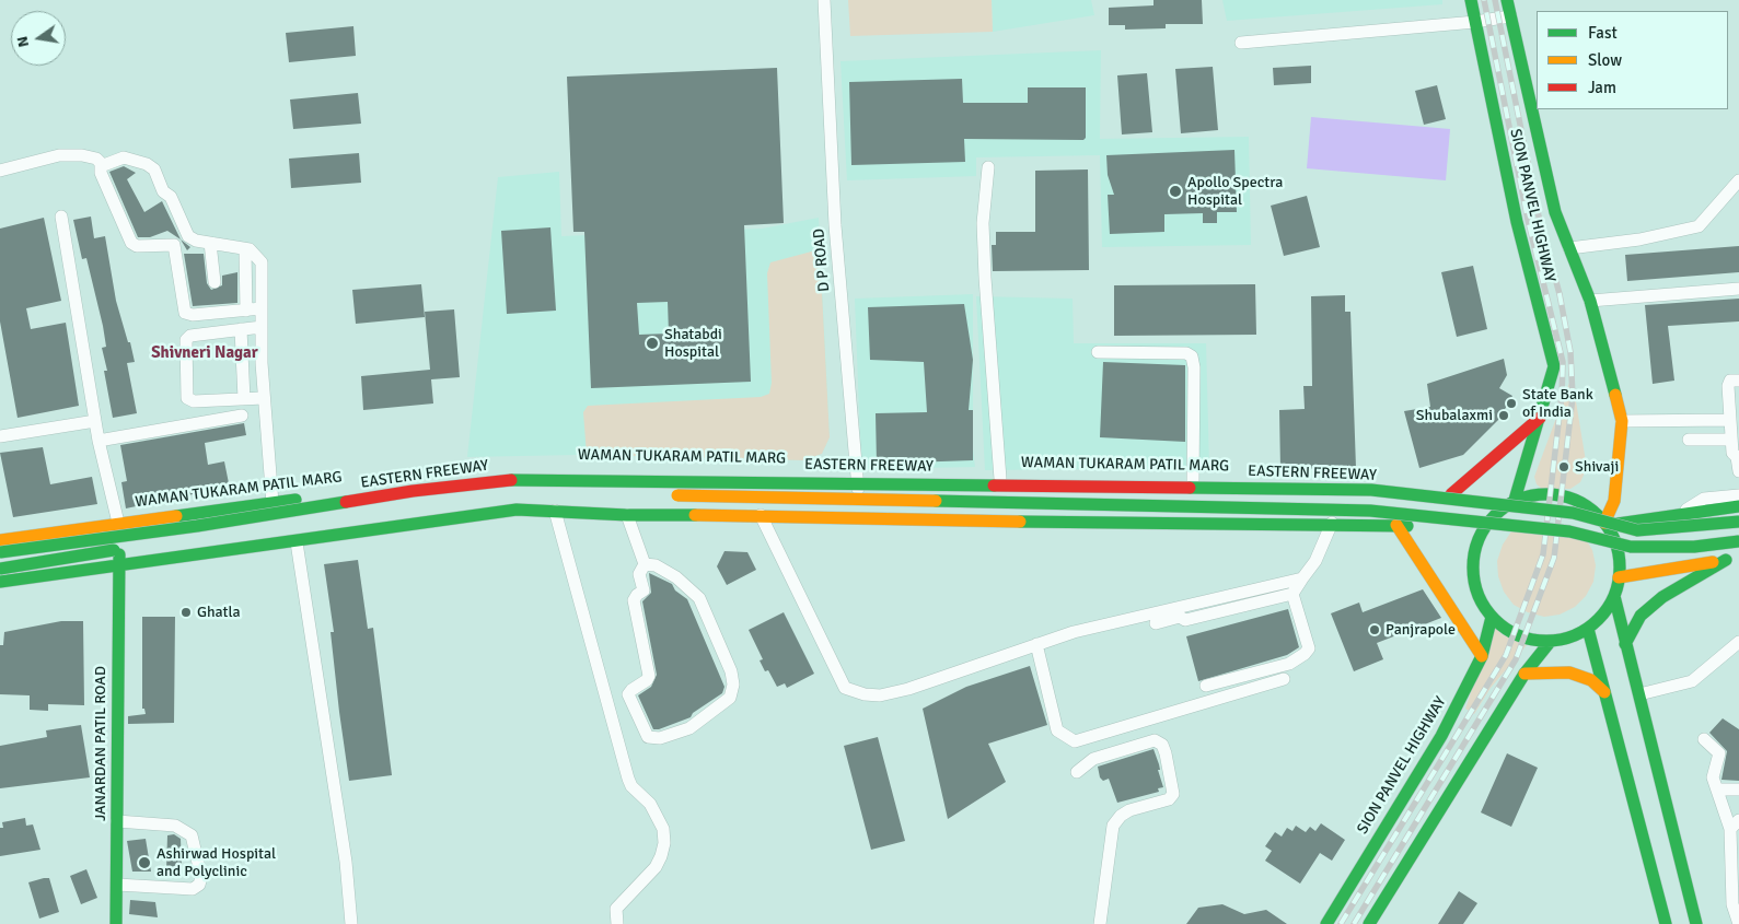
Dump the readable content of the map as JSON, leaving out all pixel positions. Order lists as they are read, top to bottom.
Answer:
{
  "streets": {
    "main road": [
      "SION PANVEL HIGHWAY",
      "WAMAN TUKARAM PATIL MARG",
      "EASTERN FREEWAY",
      "JANARDAN PATIL ROAD"
    ],
    "street": ["D P ROAD"]
  },
  "crossings": [
    ["SION PANVEL HIGHWAY", "WAMAN TUKARAM PATIL MARG"],
    ["D P ROAD", "WAMAN TUKARAM PATIL MARG"],
    ["WAMAN TUKARAM PATIL MARG", "JANARDAN PATIL ROAD"]
  ],
  "districts": ["Shivneri Nagar"],
  "places": [
    "Apollo Spectra Hospital",
    "Shatabdi Hospital",
    "State Bank of India",
    "Shubalaxmi",
    "Shivaji",
    "Ghatla",
    "Panjrapole",
    "Ashirwad Hospital and Polyclinic"
  ],
  "legend": ["Fast", "Slow", "Jam"],
  "north": "left"
}
